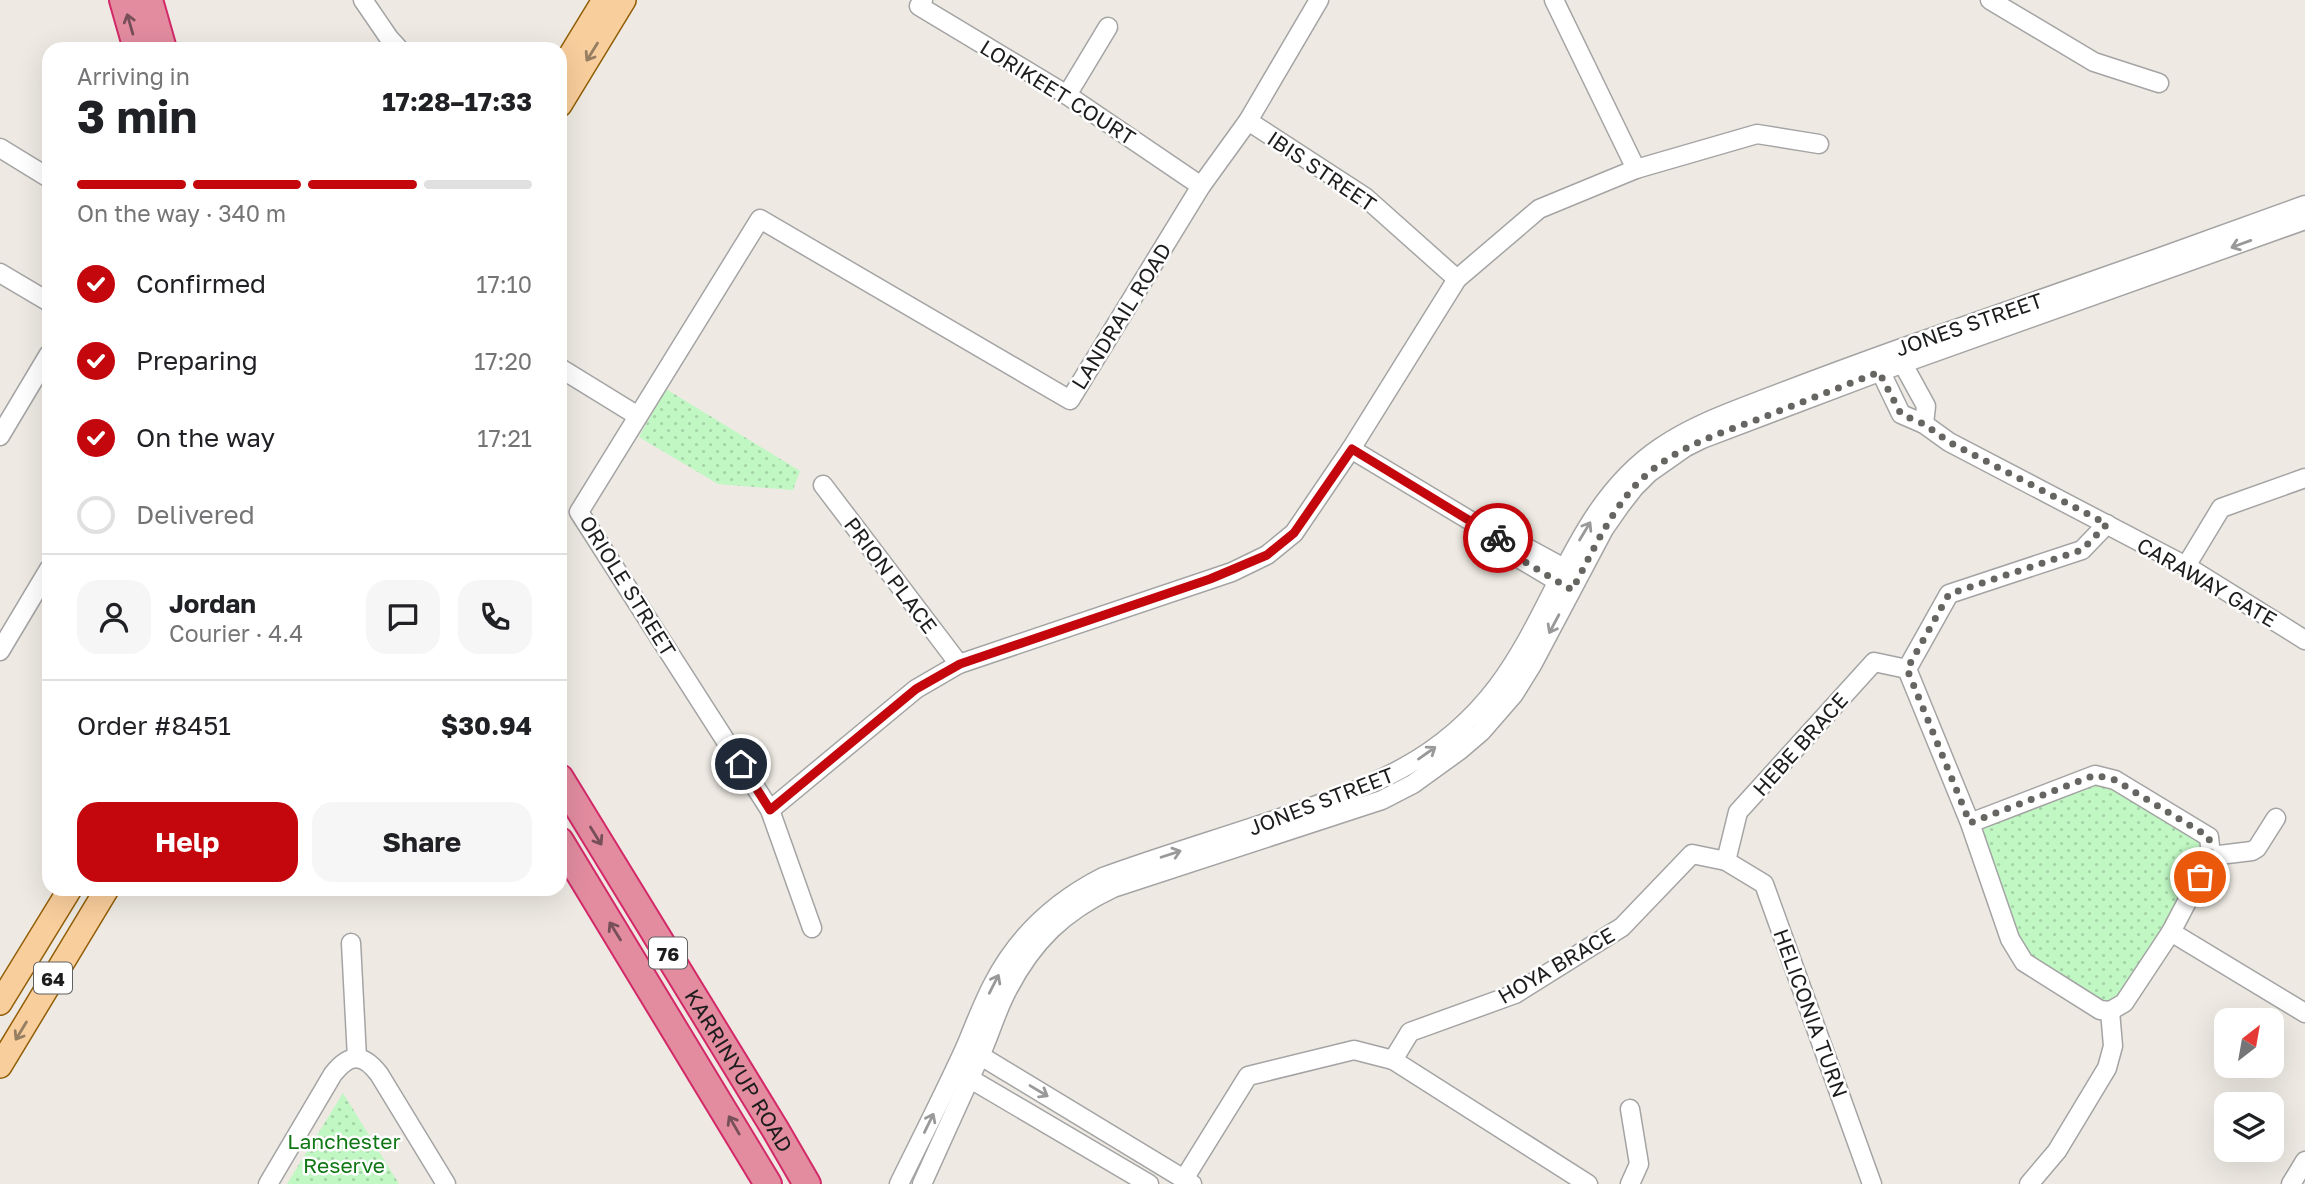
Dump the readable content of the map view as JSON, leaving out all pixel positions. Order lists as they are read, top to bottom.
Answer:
{
  "streets": {
    "highway": ["76", "KARRINYUP ROAD"],
    "main road": ["64"],
    "street": [
      "LORIKEET COURT",
      "IBIS STREET",
      "LANDRAIL ROAD",
      "JONES STREET",
      "PRION PLACE",
      "CARAWAY GATE",
      "ORIOLE STREET",
      "HEBE BRACE",
      "HOYA BRACE",
      "HELICONIA TURN"
    ]
  },
  "crossings": [
    ["LORIKEET COURT", "LANDRAIL ROAD"],
    ["IBIS STREET", "LANDRAIL ROAD"],
    ["LANDRAIL ROAD", "ORIOLE STREET"],
    ["JONES STREET", "CARAWAY GATE"],
    ["HEBE BRACE", "HOYA BRACE"],
    ["HEBE BRACE", "HELICONIA TURN"],
    ["HOYA BRACE", "HELICONIA TURN"]
  ],
  "parks": ["Lanchester Reserve"],
  "north": "top right",
  "page": {
    "heading": ["3 min", "Arriving in", "17:28–17:33"],
    "panel": [
      "Jordan",
      "Courier · 4.4",
      "Order #8451",
      "$30.94"
    ],
    "bar": "On the way · 340 m",
    "list": [
      ["Confirmed", "17:10"],
      ["Preparing", "17:20"],
      ["On the way", "17:21"],
      "Delivered"
    ],
    "buttons": ["Help", "Share"]
  }
}
